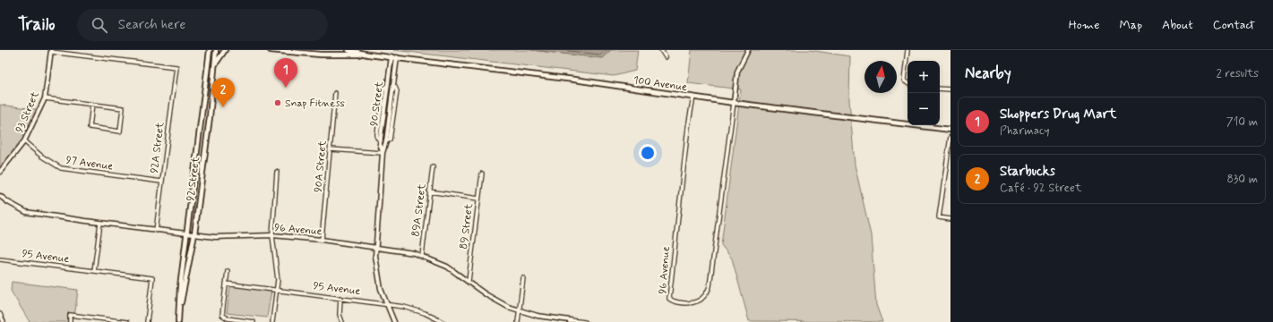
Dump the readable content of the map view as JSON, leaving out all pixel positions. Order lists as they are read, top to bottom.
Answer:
{
  "streets": {
    "main road": ["100 Avenue", "92 Street"],
    "street": [
      "90 Street",
      "93 Street",
      "92A Street",
      "97 Avenue",
      "90A Street",
      "89A Street",
      "89 Street",
      "96 Avenue",
      "95 Avenue"
    ]
  },
  "crossings": [
    ["100 Avenue", "90 Street"],
    ["100 Avenue", "96 Avenue"],
    ["90 Street", "96 Avenue"],
    ["90 Street", "95 Avenue"],
    ["93 Street", "92A Street"],
    ["93 Street", "97 Avenue"],
    ["92A Street", "97 Avenue"],
    ["92A Street", "96 Avenue"],
    ["90A Street", "96 Avenue"],
    ["92 Street", "96 Avenue"],
    ["89A Street", "96 Avenue"],
    ["89 Street", "96 Avenue"]
  ],
  "places": ["Snap Fitness"],
  "north": "top",
  "page": {
    "header": "Trailo",
    "search": "Search here",
    "nav": [
      "Home",
      "Map",
      "About",
      "Contact"
    ],
    "heading": ["Nearby", "2 results"],
    "pins": ["1", "2"],
    "map_buttons": ["+", "−"],
    "list": [
      {
        "mark": "1",
        "name": "Shoppers Drug Mart",
        "note": "Pharmacy",
        "value": "710 m"
      },
      {
        "mark": "2",
        "name": "Starbucks",
        "note": "Café · 92 Street",
        "value": "830 m"
      }
    ]
  }
}
